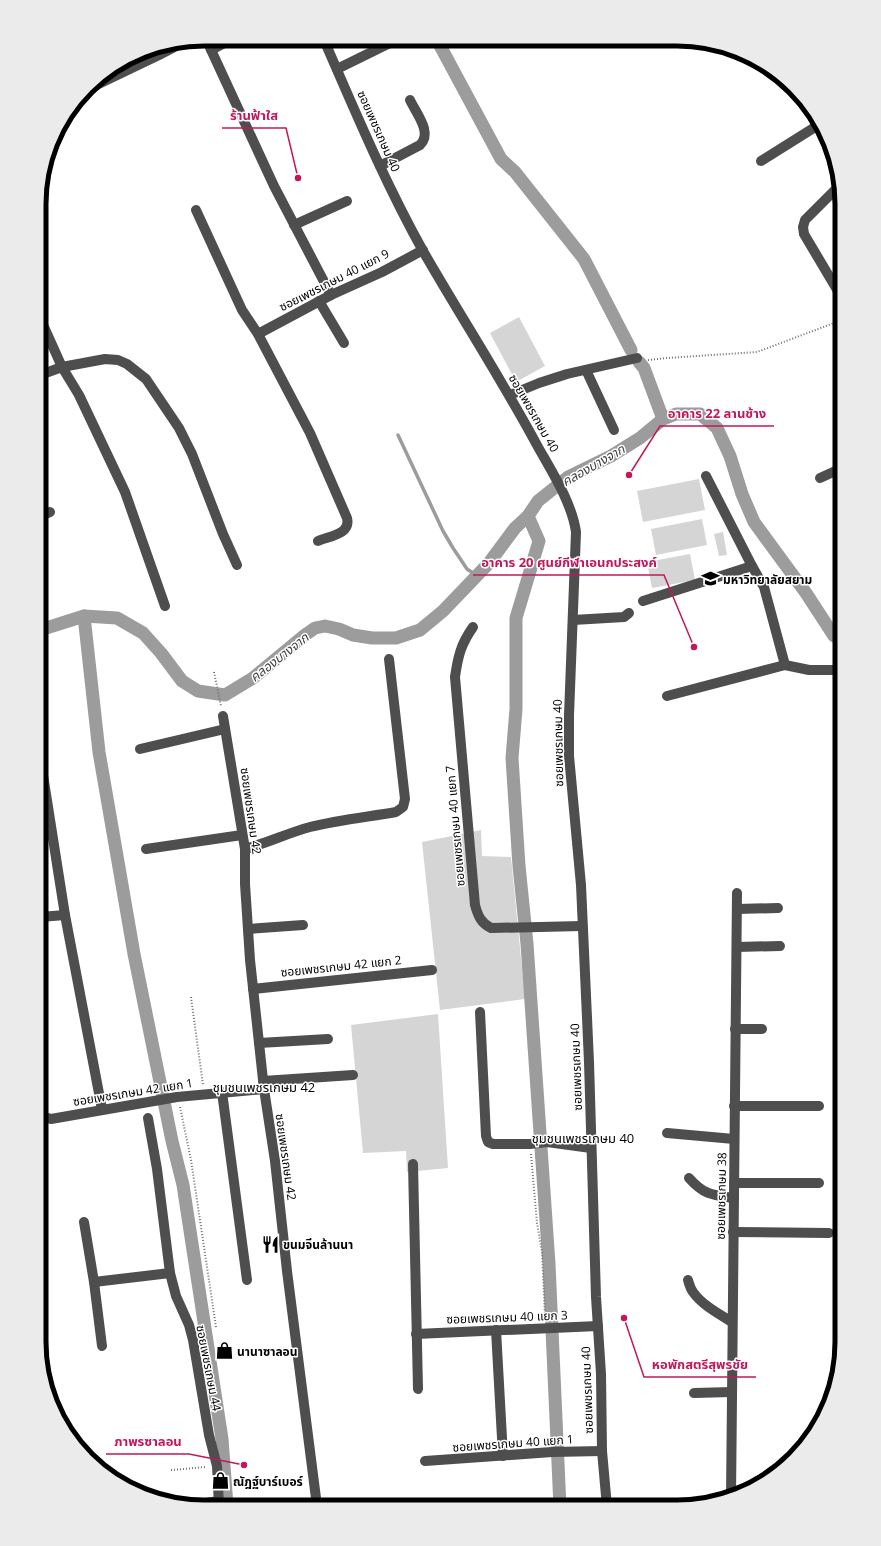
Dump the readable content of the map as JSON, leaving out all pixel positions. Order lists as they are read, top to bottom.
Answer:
{
  "streets": {
    "street": [
      "ซอยเพชรเกษม 40",
      "ซอยเพชรเกษม 40 แยก 9",
      "ซอยเพชรเกษม 42",
      "ซอยเพชรเกษม 40 แยก 7",
      "ซอยเพชรเกษม 42 แยก 2",
      "ซอยเพชรเกษม 42 แยก 1",
      "ซอยเพชรเกษม 38",
      "ซอยเพชรเกษม 40 แยก 3",
      "ซอยเพชรเกษม 44",
      "ซอยเพชรเกษม 40 แยก 1"
    ]
  },
  "crossings": [
    ["ซอยเพชรเกษม 40", "ซอยเพชรเกษม 40 แยก 9"],
    ["ซอยเพชรเกษม 40", "ซอยเพชรเกษม 40 แยก 7"],
    ["ซอยเพชรเกษม 40", "ซอยเพชรเกษม 40 แยก 3"],
    ["ซอยเพชรเกษม 40", "ซอยเพชรเกษม 40 แยก 1"],
    ["ซอยเพชรเกษม 42", "ซอยเพชรเกษม 42 แยก 2"],
    ["ซอยเพชรเกษม 42", "ซอยเพชรเกษม 42 แยก 1"]
  ],
  "districts": ["ชุมชนเพชรเกษม 42", "ชุมชนเพชรเกษม 40"],
  "water": ["คลองบางจาก"],
  "places": {
    "other": [
      "ร้านฟ้าใส",
      "อาคาร 22 ลานช้าง",
      "อาคาร 20 ศูนย์กีฬาเอนกประสงค์",
      "หอพักสตรีสุพรชัย",
      "ภาพรซาลอน"
    ],
    "school or university": ["มหาวิทยาลัยสยาม"],
    "restaurant": ["ขนมจีนล้านนา"],
    "shop": ["นานาซาลอน", "ณัฎฐ์บาร์เบอร์"]
  }
}
